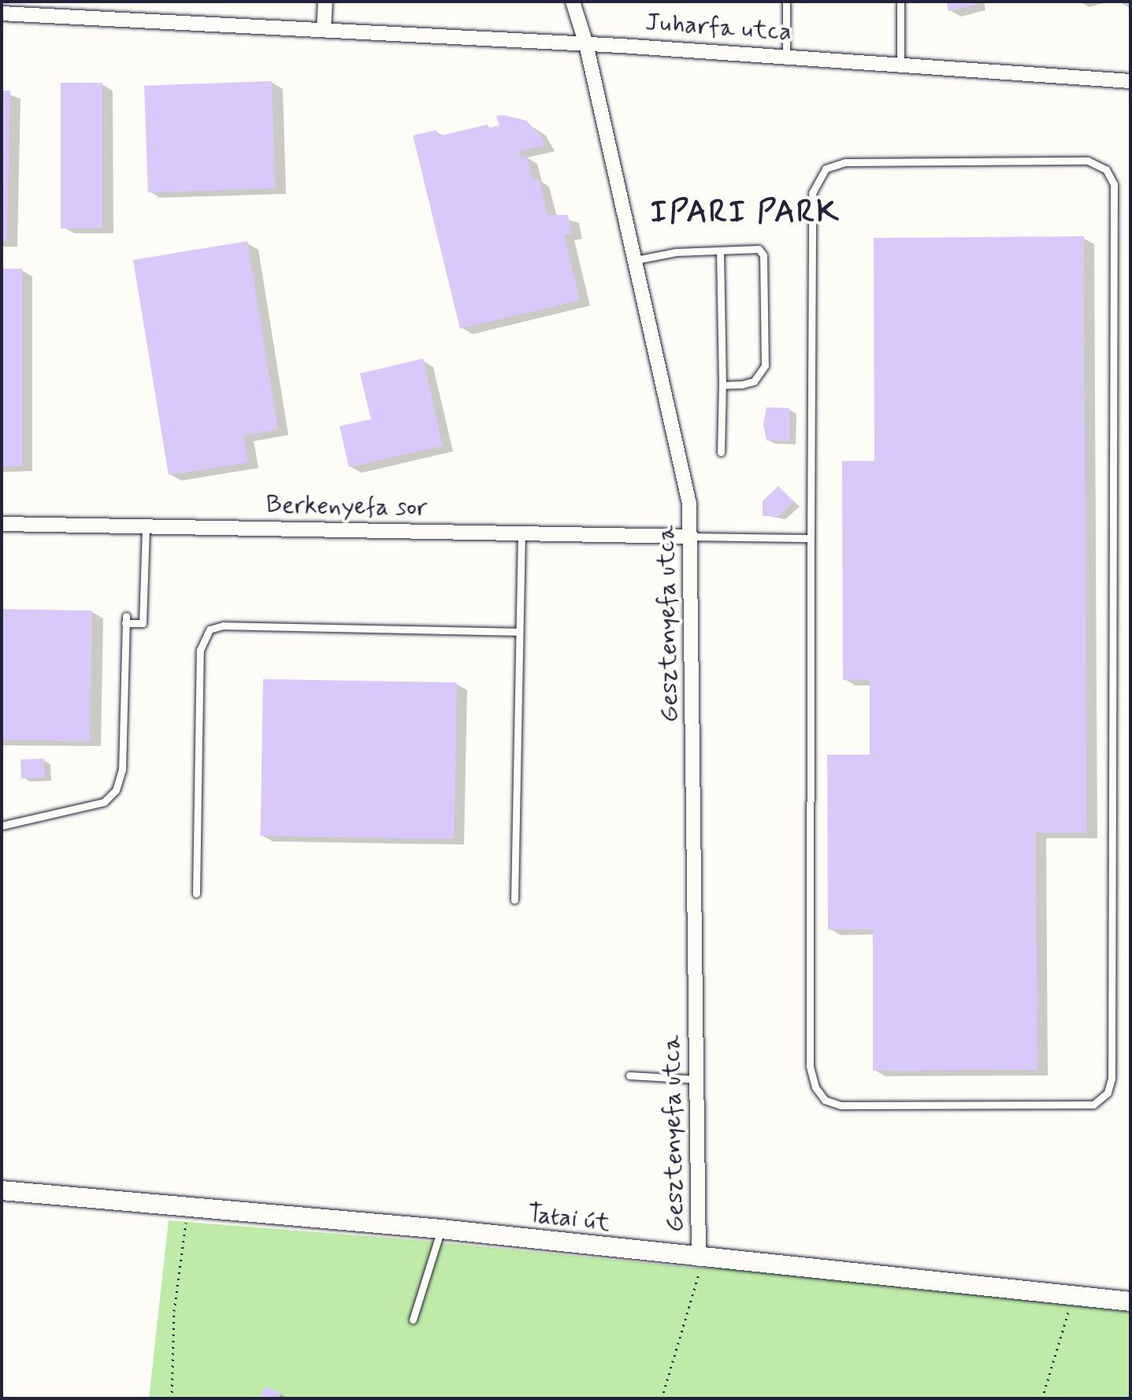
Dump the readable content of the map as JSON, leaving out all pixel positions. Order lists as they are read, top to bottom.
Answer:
{
  "streets": {
    "street": [
      "Juharfa utca",
      "Berkenyefa sor",
      "Gesztenyefa utca",
      "Tatai út"
    ]
  },
  "crossings": [
    ["Juharfa utca", "Gesztenyefa utca"],
    ["Berkenyefa sor", "Gesztenyefa utca"],
    ["Gesztenyefa utca", "Tatai út"]
  ],
  "districts": ["IPARI PARK"]
}
